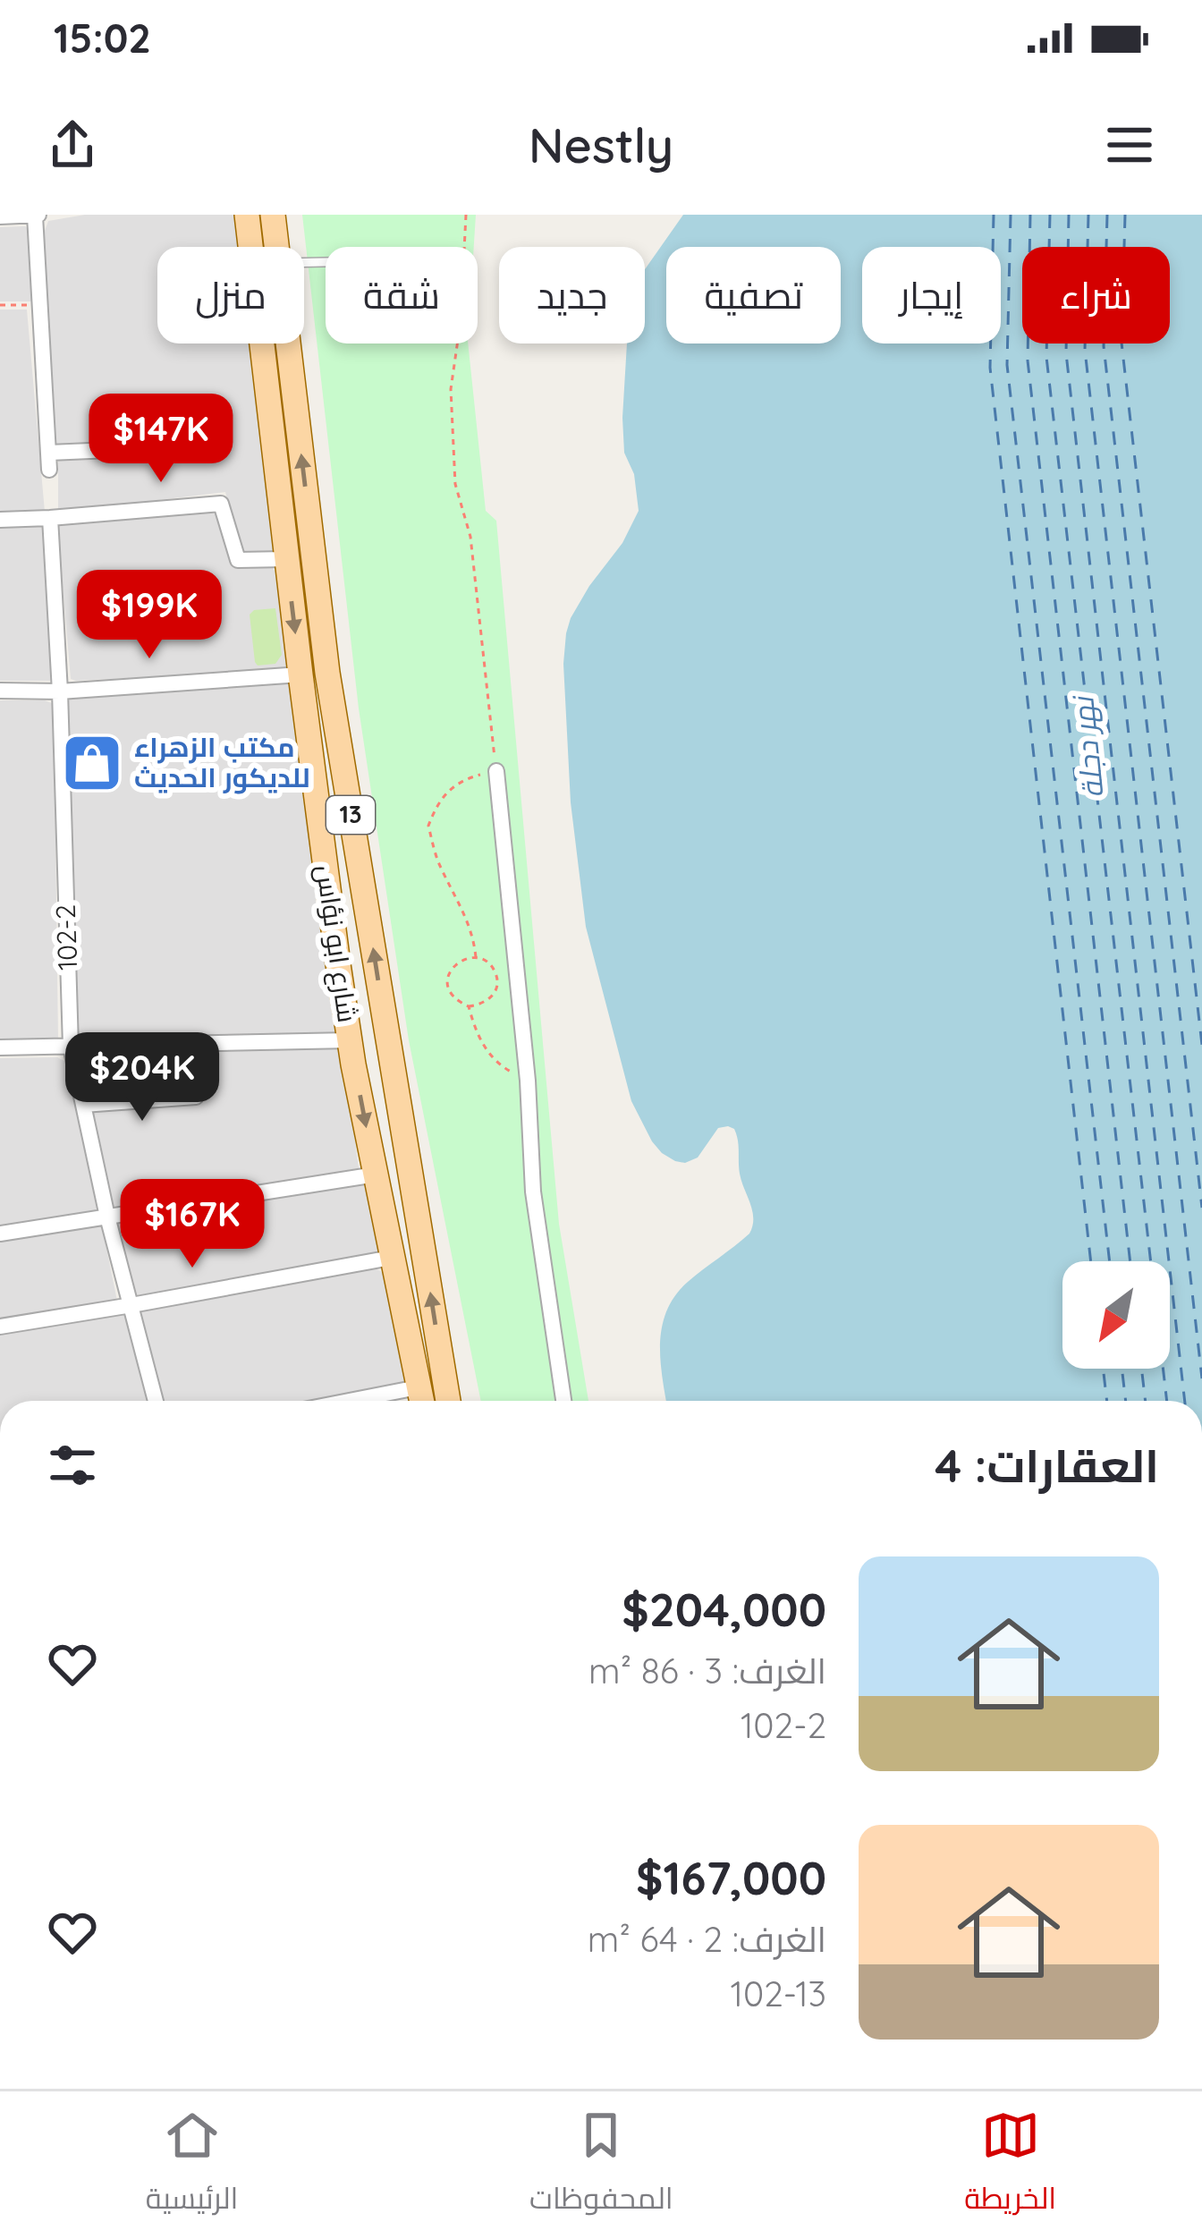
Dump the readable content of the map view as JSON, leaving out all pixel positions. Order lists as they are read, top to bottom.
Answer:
{
  "streets": {
    "main road": ["13", "شارع ابو نؤاس"],
    "street": ["102-2"]
  },
  "water": ["نهر دجلة"],
  "places": {
    "shop": ["مكتب الزهراء للديكور الحديث"]
  },
  "north": "bottom left",
  "page": {
    "status": "15:02",
    "header": "Nestly",
    "chip": [
      "شراء",
      "إيجار",
      "تصفية",
      "جديد",
      "شقة",
      "منزل"
    ],
    "price": [
      "$147K",
      "$199K",
      "$204K",
      "$167K"
    ],
    "heading": "العقارات: 4",
    "list": [
      {
        "name": "$204,000",
        "note": "الغرف: 3 · 86 m² · 102-2"
      },
      {
        "name": "$167,000",
        "note": "الغرف: 2 · 64 m² · 102-13"
      }
    ],
    "tabs": ["الخريطة", "المحفوظات", "الرئيسية"]
  }
}
